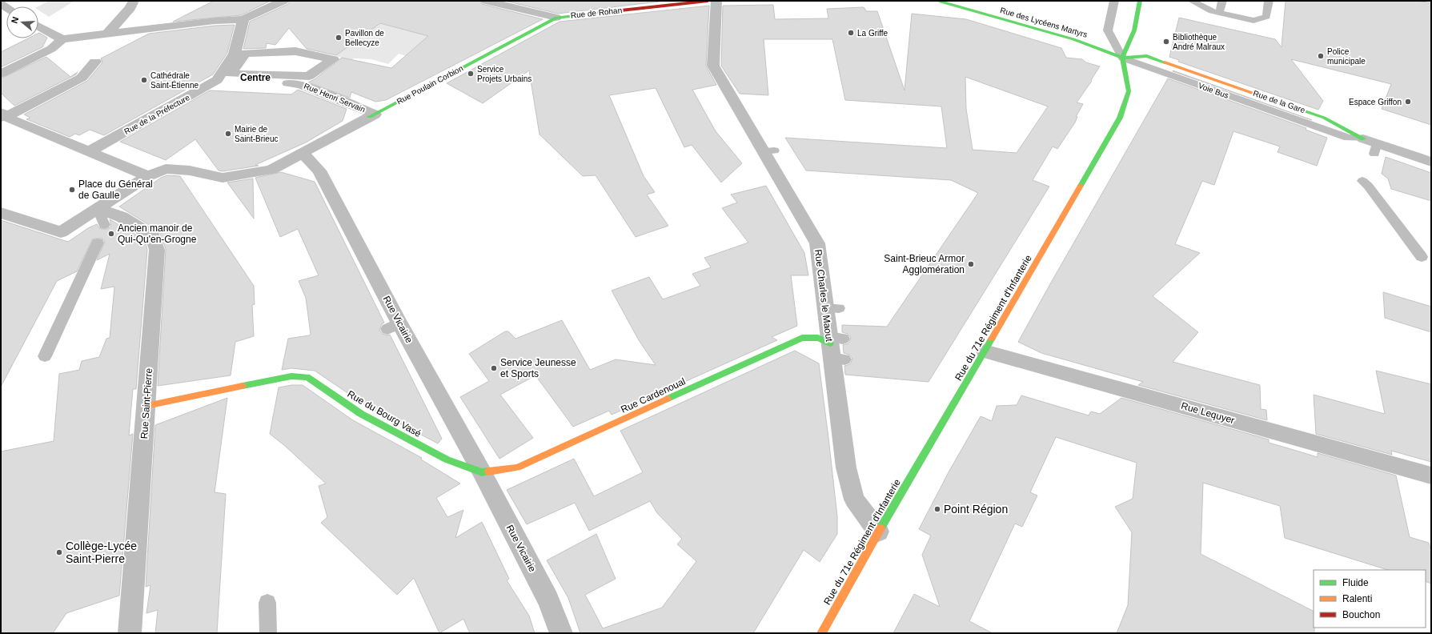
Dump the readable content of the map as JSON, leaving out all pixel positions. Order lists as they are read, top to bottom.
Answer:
{
  "streets": {
    "street": [
      "Rue de Rohan",
      "Rue des Lycéens Martyrs",
      "Rue Poulain Corbion",
      "Rue Henri Servain",
      "Rue de la Préfecture",
      "Rue Charles le Maout",
      "Rue du 71e Régiment d'Infanterie",
      "Rue Vicairie",
      "Rue Cardenoual",
      "Rue Saint-Pierre",
      "Rue Lequyer",
      "Rue du Bourg Vasé"
    ],
    "lane": ["Voie Bus"]
  },
  "crossings": [
    ["Rue de Rohan", "Rue Poulain Corbion"],
    ["Rue des Lycéens Martyrs", "Voie Bus"],
    ["Rue des Lycéens Martyrs", "Rue du 71e Régiment d'Infanterie"],
    ["Rue Poulain Corbion", "Rue Henri Servain"],
    ["Rue Poulain Corbion", "Rue Vicairie"],
    ["Voie Bus", "Rue du 71e Régiment d'Infanterie"],
    ["Rue Henri Servain", "Rue de la Préfecture"],
    ["Rue Charles le Maout", "Rue du 71e Régiment d'Infanterie"],
    ["Rue Charles le Maout", "Rue Cardenoual"],
    ["Rue du 71e Régiment d'Infanterie", "Rue Lequyer"],
    ["Rue Vicairie", "Rue Cardenoual"],
    ["Rue Vicairie", "Rue du Bourg Vasé"],
    ["Rue Cardenoual", "Rue du Bourg Vasé"],
    ["Rue Saint-Pierre", "Rue du Bourg Vasé"]
  ],
  "districts": ["Centre"],
  "places": [
    "La Griffe",
    "Pavillon de Bellecyze",
    "Bibliothèque André Malraux",
    "Police municipale",
    "Service Projets Urbains",
    "Cathédrale Saint-Étienne",
    "Espace Griffon",
    "Mairie de Saint-Brieuc",
    "Place du Général de Gaulle",
    "Ancien manoir de Qui-Qu'en-Grogne",
    "Saint-Brieuc Armor Agglomération",
    "Service Jeunesse et Sports",
    "Point Région",
    "Collège-Lycée Saint-Pierre"
  ],
  "legend": ["Fluide", "Ralenti", "Bouchon"],
  "north": "left"
}
